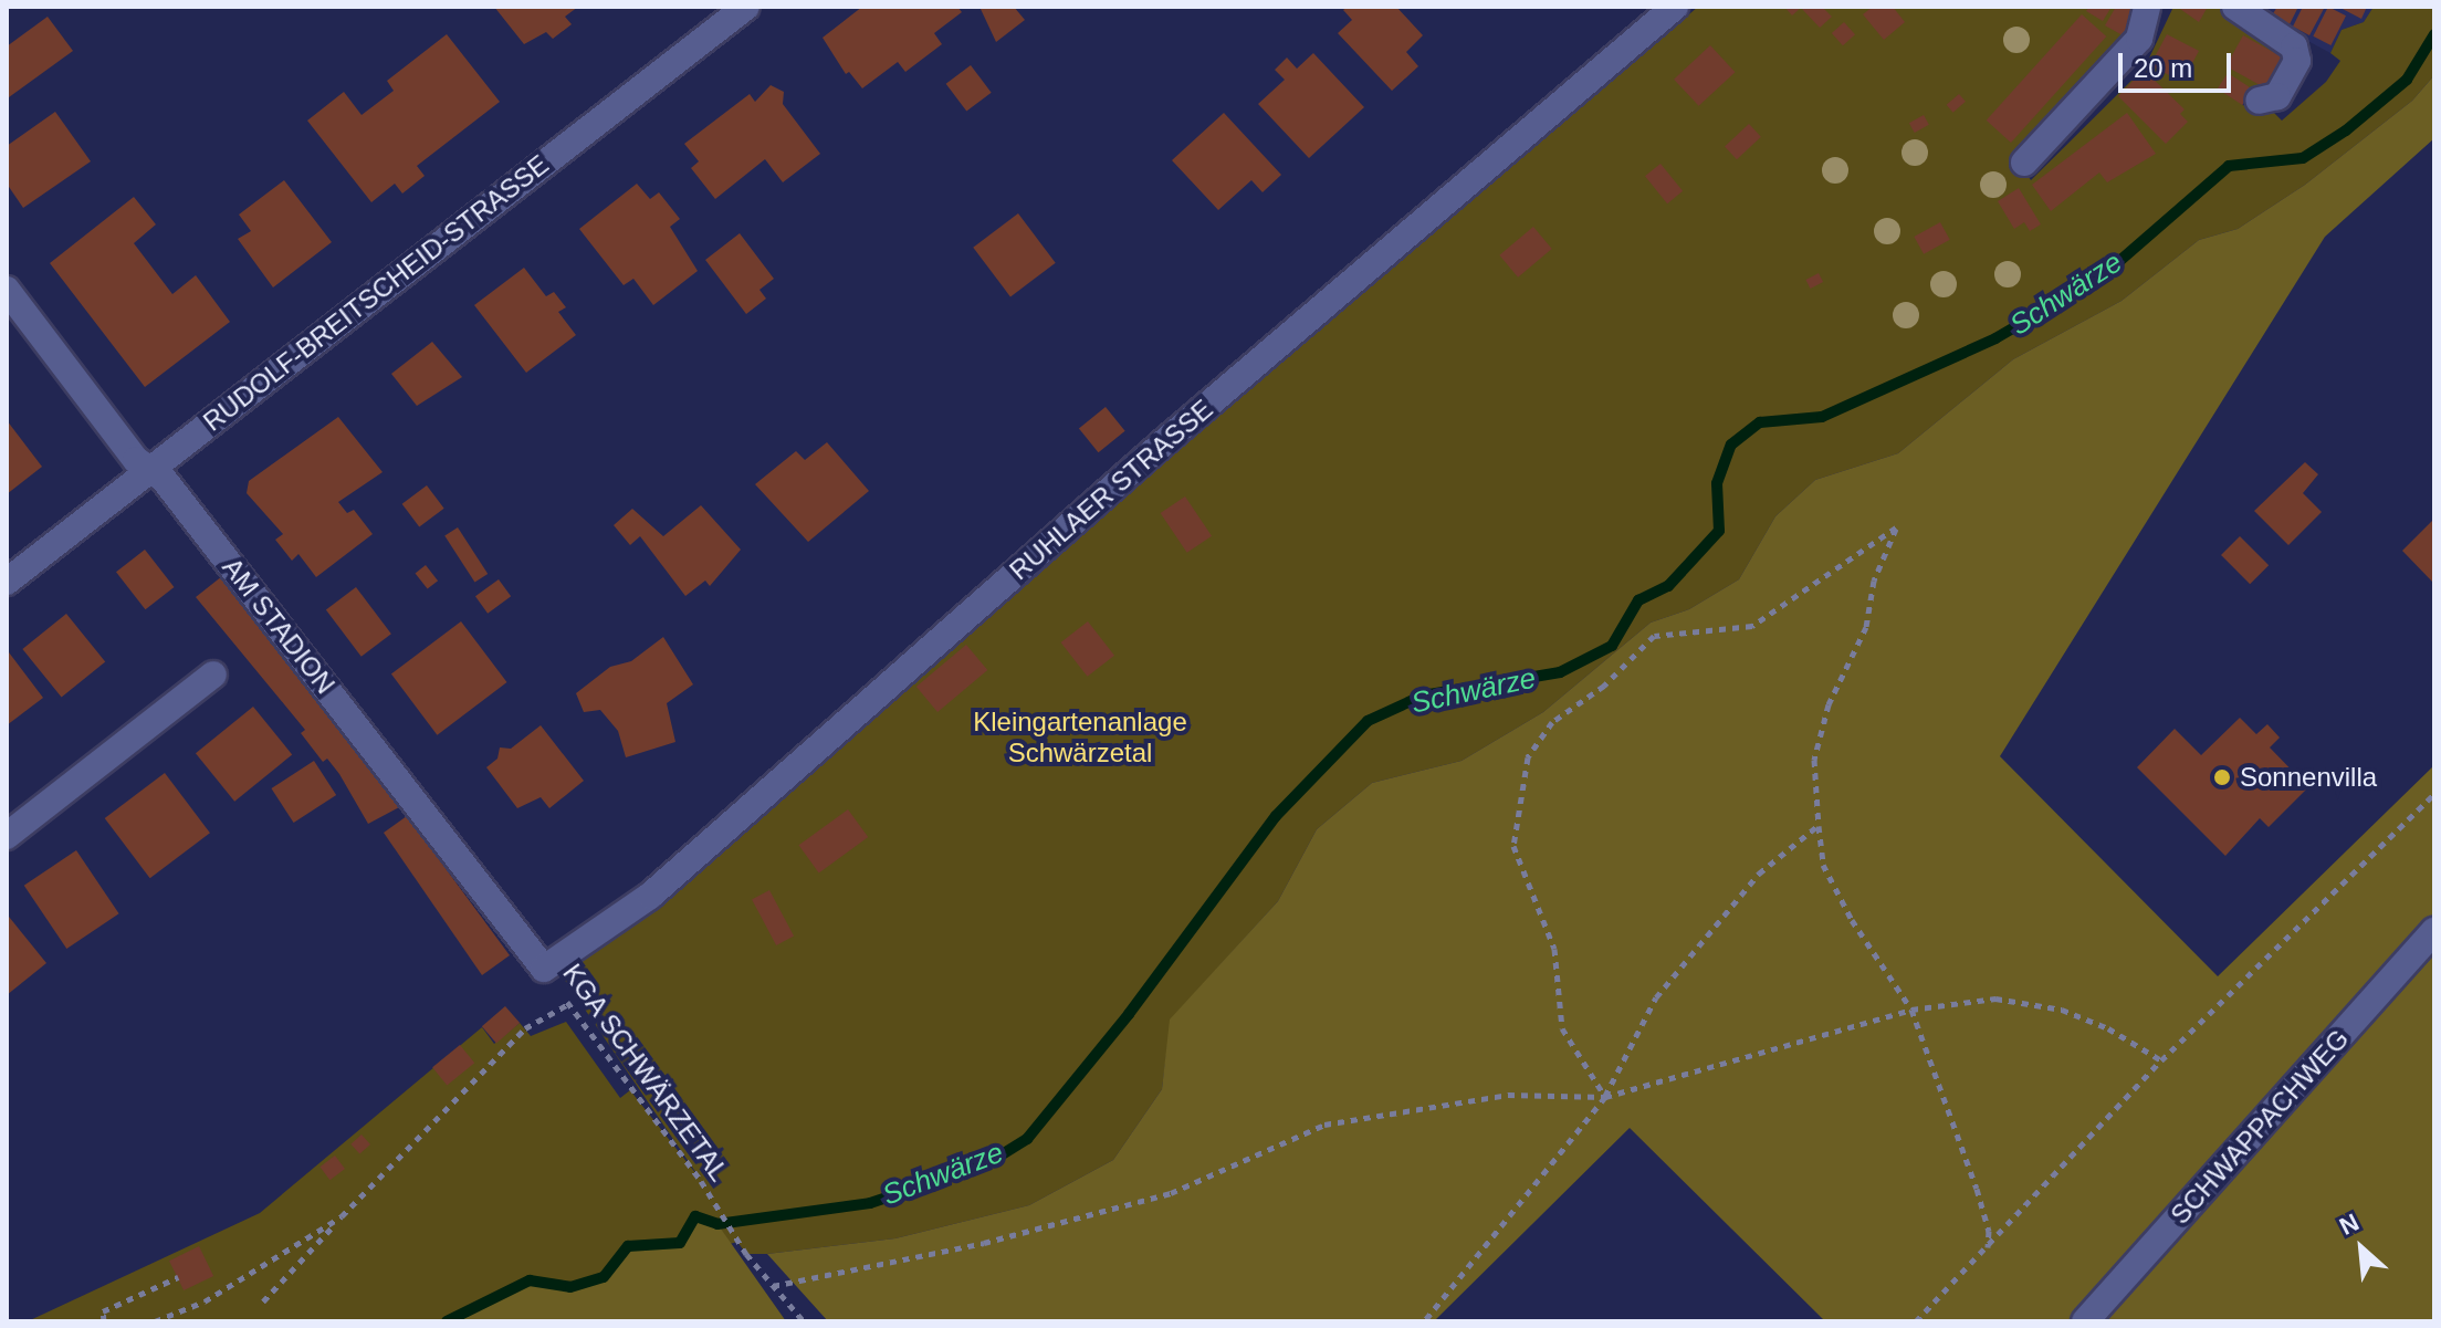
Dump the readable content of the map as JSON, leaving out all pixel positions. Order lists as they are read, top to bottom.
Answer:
{
  "streets": {
    "street": [
      "RUDOLF-BREITSCHEID-STRASSE",
      "RUHLAER STRASSE",
      "AM STADION",
      "SCHWAPPACHWEG"
    ],
    "path": ["KGA SCHWÄRZETAL"]
  },
  "crossings": [
    ["RUDOLF-BREITSCHEID-STRASSE", "AM STADION"],
    ["RUHLAER STRASSE", "AM STADION"],
    ["RUHLAER STRASSE", "KGA SCHWÄRZETAL"],
    ["AM STADION", "KGA SCHWÄRZETAL"]
  ],
  "water": ["Schwärze"],
  "parks": ["Kleingartenanlage Schwärzetal"],
  "places": ["Sonnenvilla"],
  "scale_bar": "20 m",
  "north": "top left"
}
